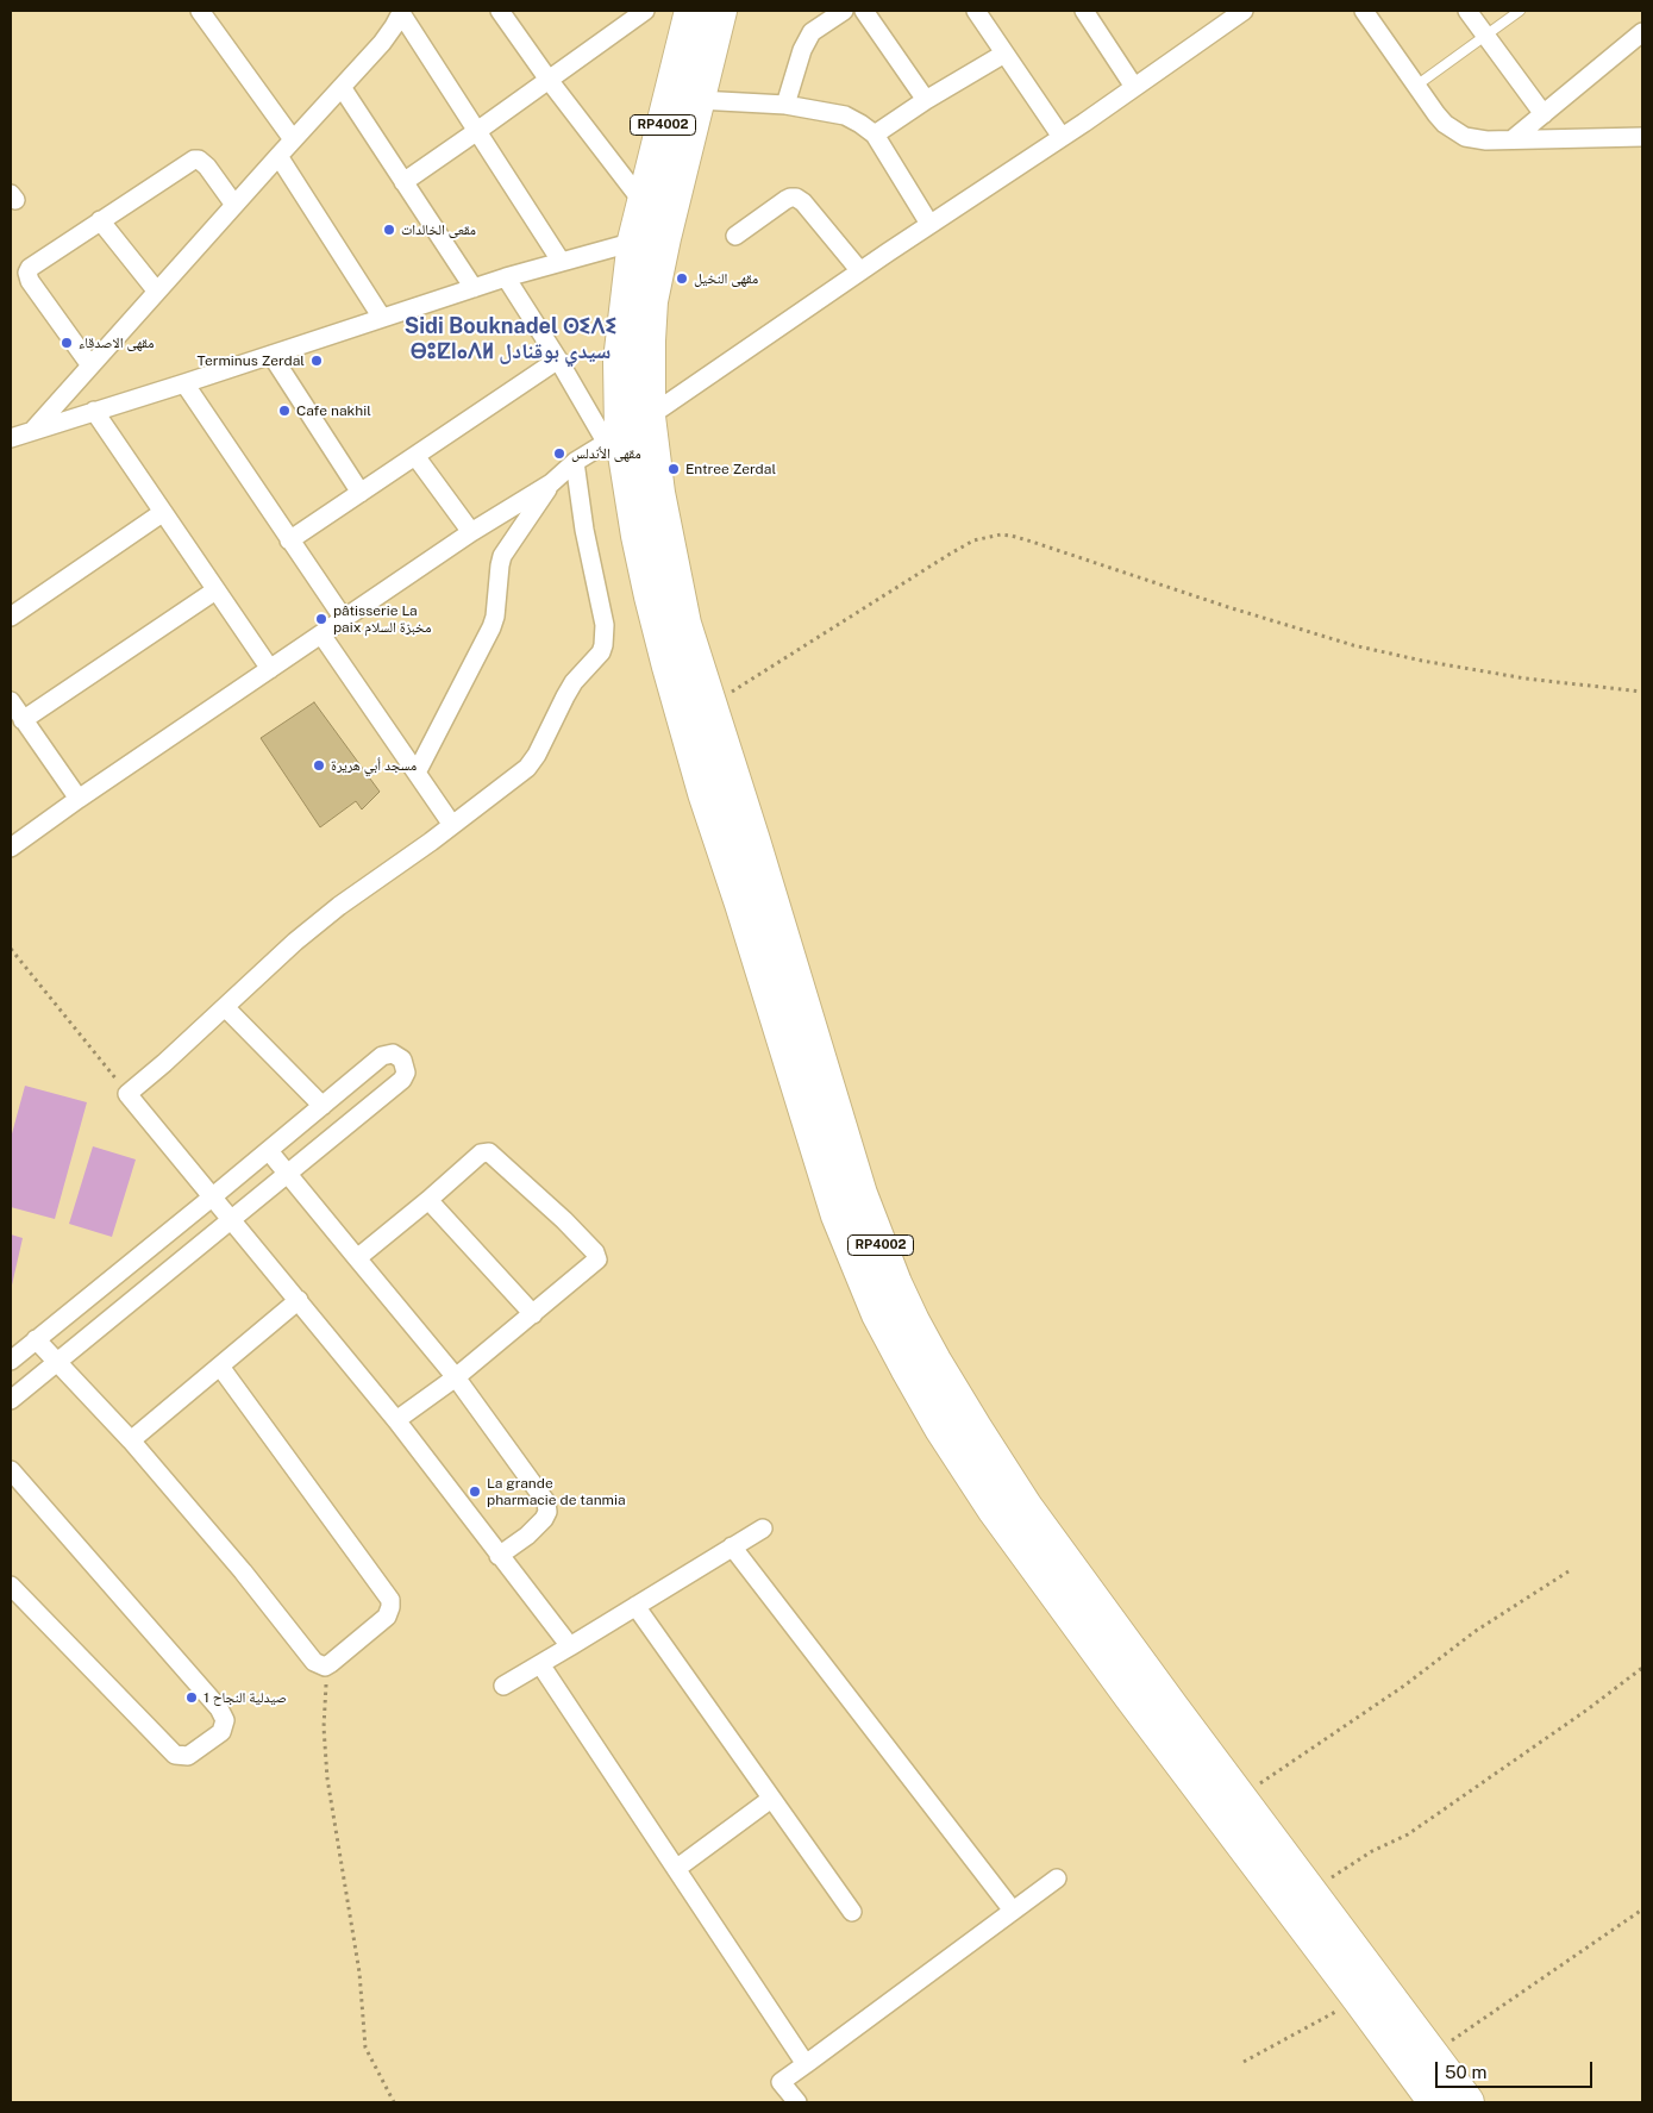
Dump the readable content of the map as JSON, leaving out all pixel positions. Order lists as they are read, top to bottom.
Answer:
{
  "streets": {
    "highway": ["RP4002"]
  },
  "districts": ["Sidi Bouknadel ⵙⵉⴷⵉ ⴱⵓⵇⵏⴰⴷⵍ سيدي بوقنادل"],
  "places": [
    "مقعى الخالدات",
    "مقهى النخيل",
    "مقهى الاصدقاء",
    "Terminus Zerdal",
    "Cafe nakhil",
    "مقهى الأندلس",
    "Entree Zerdal",
    "pâtisserie La paix مخبزة السلام",
    "مسجد أبي هريرة",
    "La grande pharmacie de tanmia",
    "صيدلية النجاح 1"
  ],
  "scale_bar": "50 m"
}
